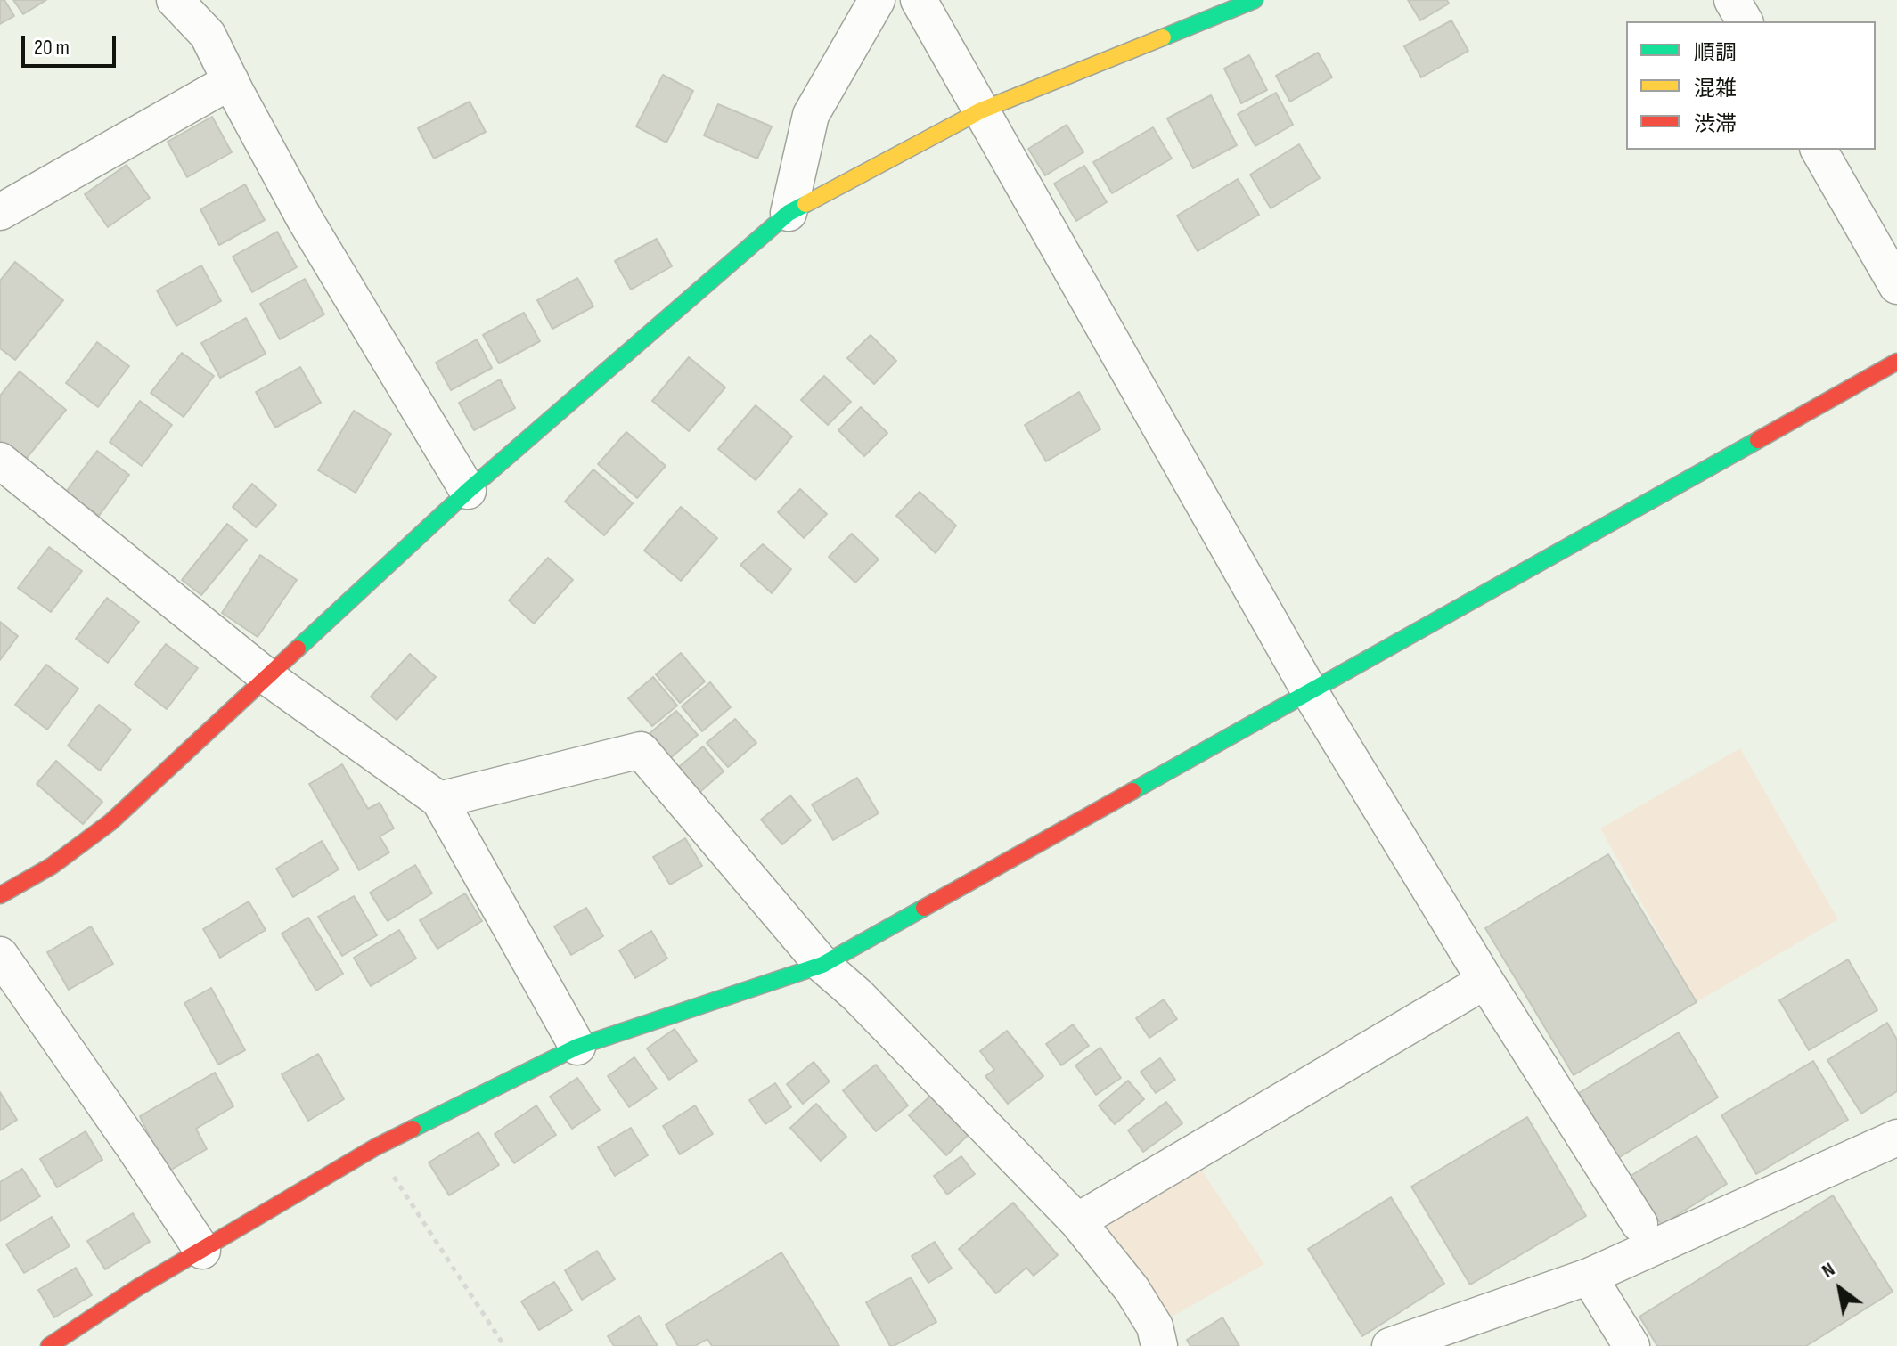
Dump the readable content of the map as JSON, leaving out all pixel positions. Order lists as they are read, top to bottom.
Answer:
{
  "legend": ["順調", "混雑", "渋滞"],
  "scale_bar": "20 m",
  "north": "top left"
}
